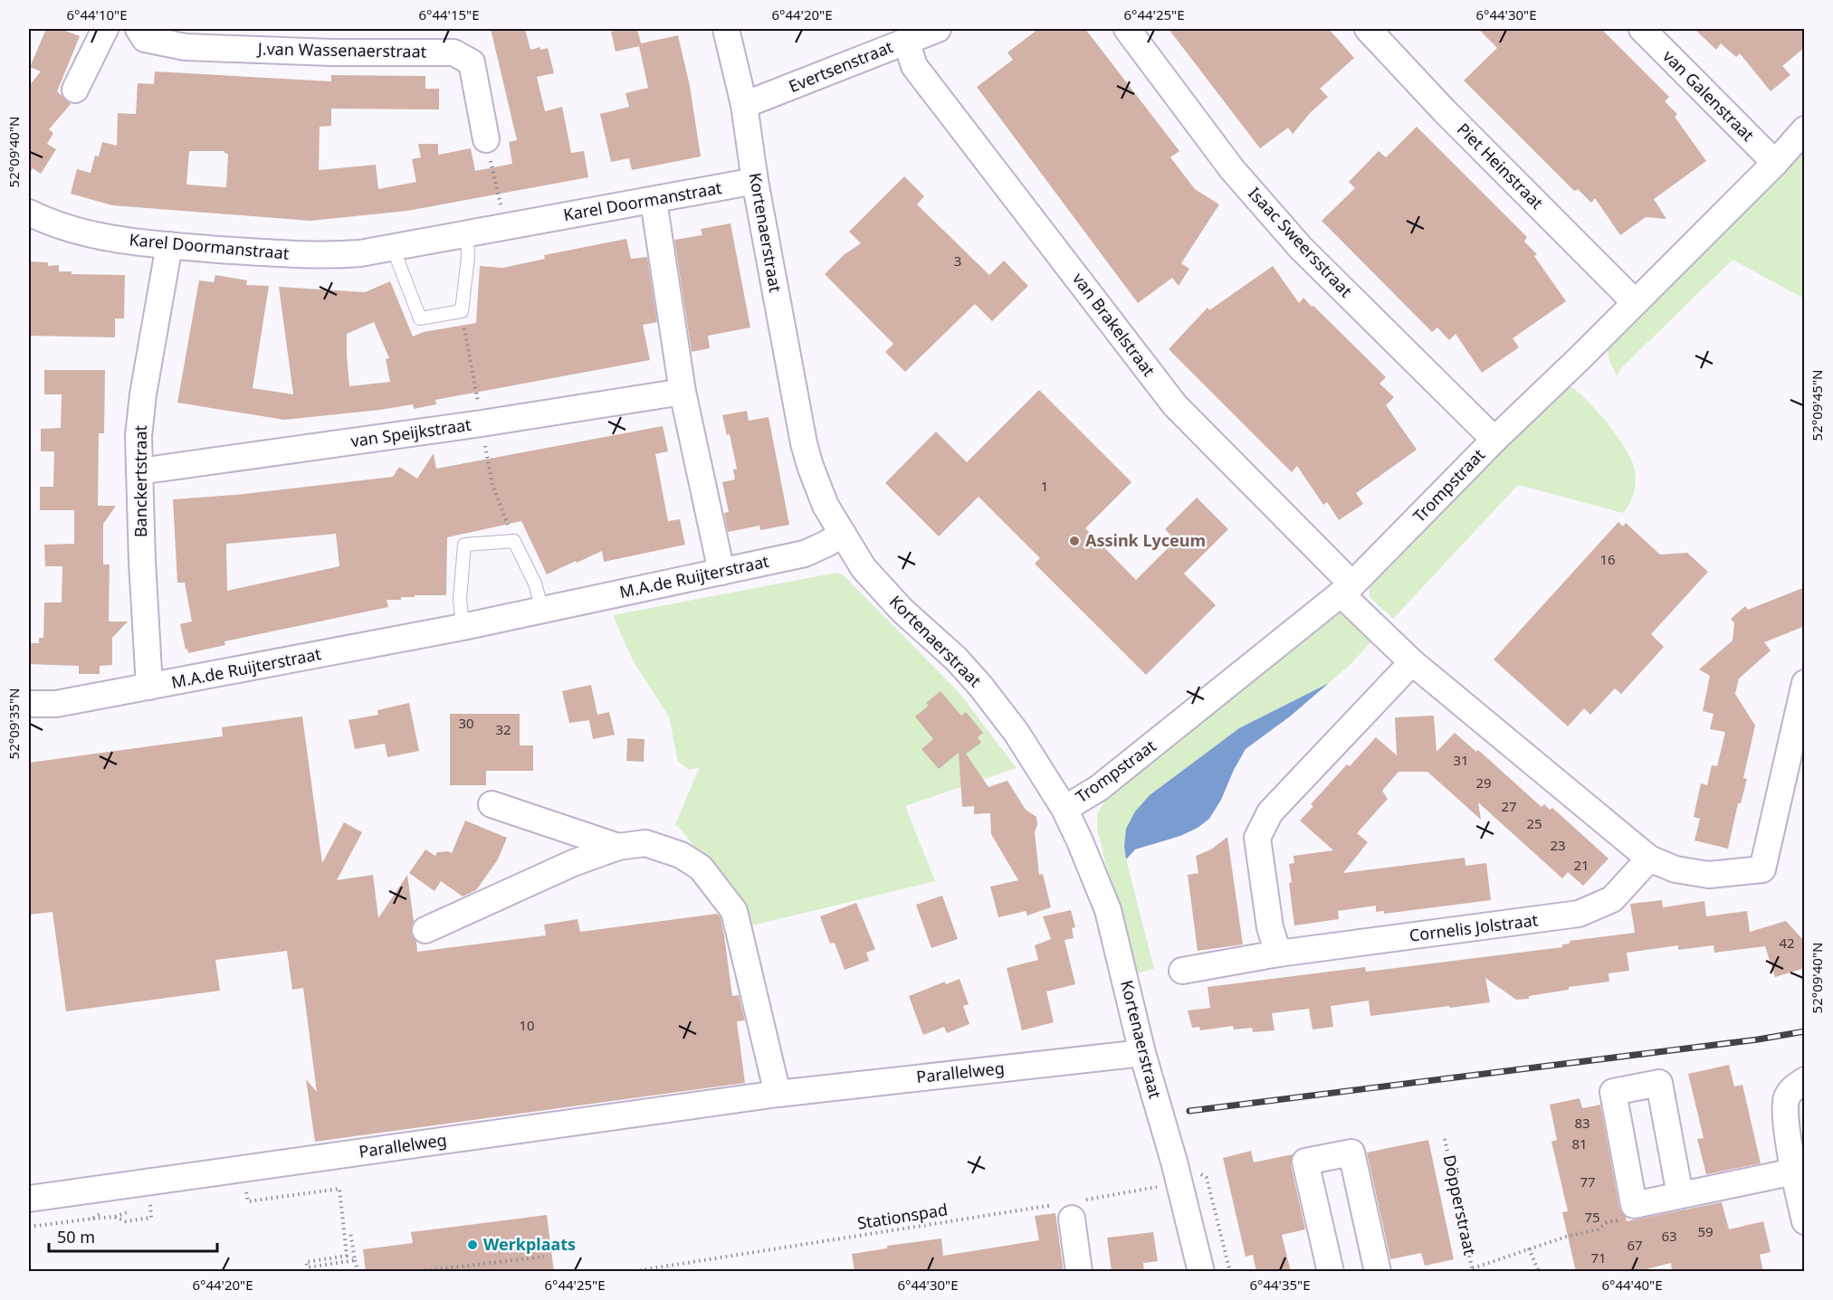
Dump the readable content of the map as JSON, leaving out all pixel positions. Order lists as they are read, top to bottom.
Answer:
{
  "streets": {
    "street": [
      "J.van Wassenaerstraat",
      "Evertsenstraat",
      "van Galenstraat",
      "Piet Heinstraat",
      "Karel Doormanstraat",
      "Kortenaerstraat",
      "Isaac Sweersstraat",
      "van Brakelstraat",
      "van Speijkstraat",
      "Banckertstraat",
      "Trompstraat",
      "M.A.de Ruijterstraat",
      "Cornelis Jolstraat",
      "Parallelweg"
    ],
    "path": ["Döpperstraat", "Stationspad"]
  },
  "crossings": [
    ["Evertsenstraat", "Kortenaerstraat"],
    ["Evertsenstraat", "van Brakelstraat"],
    ["van Galenstraat", "Trompstraat"],
    ["Piet Heinstraat", "Trompstraat"],
    ["Karel Doormanstraat", "Kortenaerstraat"],
    ["Karel Doormanstraat", "Banckertstraat"],
    ["Kortenaerstraat", "Trompstraat"],
    ["Kortenaerstraat", "M.A.de Ruijterstraat"],
    ["Kortenaerstraat", "Parallelweg"],
    ["Kortenaerstraat", "Stationspad"],
    ["Isaac Sweersstraat", "Trompstraat"],
    ["van Brakelstraat", "Trompstraat"],
    ["van Speijkstraat", "Banckertstraat"],
    ["Banckertstraat", "M.A.de Ruijterstraat"]
  ],
  "places": ["Assink Lyceum", "Werkplaats"],
  "house_numbers": [
    "3",
    "1",
    "16",
    "30",
    "32",
    "31",
    "29",
    "27",
    "25",
    "23",
    "21",
    "42",
    "10",
    "83",
    "81",
    "77",
    "75",
    "59",
    "63",
    "67",
    "71"
  ],
  "scale_bar": "50 m",
  "coordinates": [
    "6°44'10\"E",
    "6°44'15\"E",
    "6°44'20\"E",
    "6°44'25\"E",
    "6°44'30\"E",
    "52°09'40\"N",
    "52°09'45\"N",
    "52°09'35\"N",
    "6°44'35\"E",
    "6°44'40\"E"
  ]
}
